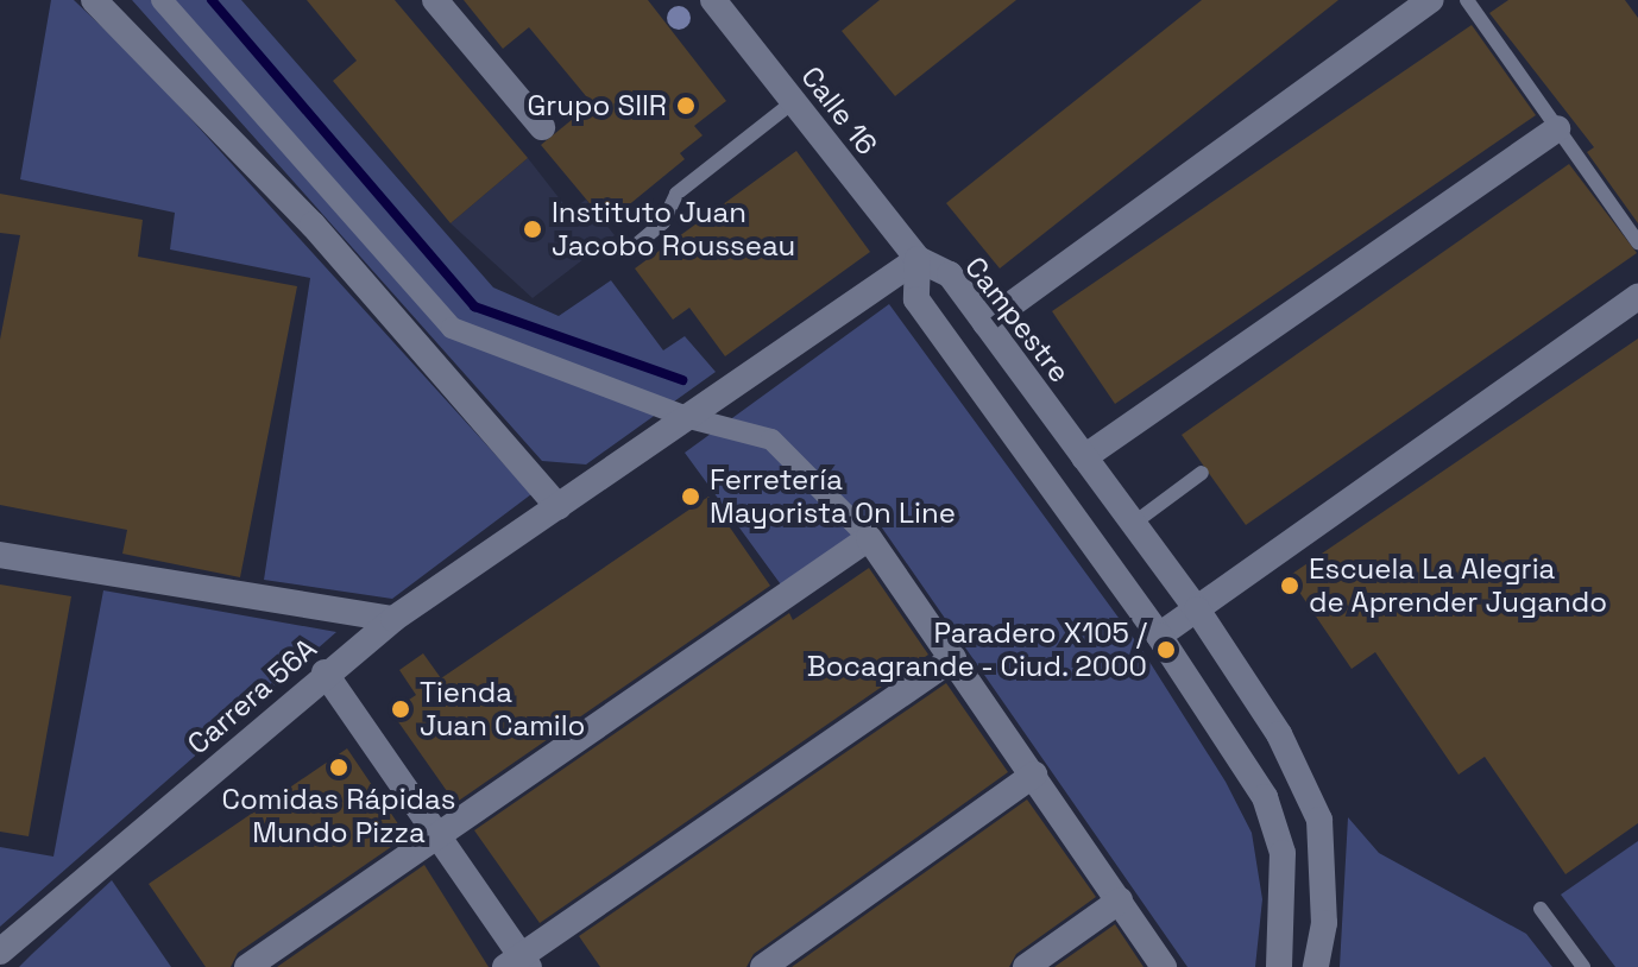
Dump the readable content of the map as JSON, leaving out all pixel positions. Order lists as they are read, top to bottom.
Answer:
{
  "streets": {
    "street": ["Calle 16", "Campestre", "Carrera 56A"]
  },
  "crossings": [
    ["Calle 16", "Campestre"],
    ["Calle 16", "Carrera 56A"],
    ["Campestre", "Carrera 56A"]
  ],
  "places": [
    "Grupo SIIR",
    "Instituto Juan Jacobo Rousseau",
    "Ferretería Mayorista On Line",
    "Escuela La Alegria de Aprender Jugando",
    "Paradero X105 / Bocagrande - Ciud. 2000",
    "Tienda Juan Camilo",
    "Comidas Rápidas Mundo Pizza"
  ]
}
